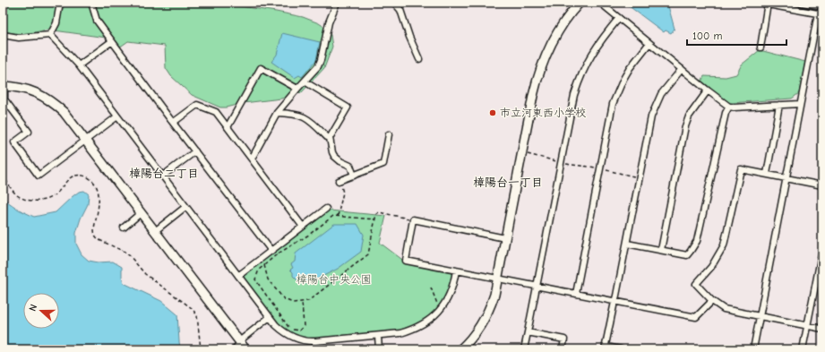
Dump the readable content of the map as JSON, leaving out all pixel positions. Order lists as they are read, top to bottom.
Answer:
{
  "districts": ["樟陽台二丁目", "樟陽台一丁目"],
  "parks": ["樟陽台中央公園"],
  "places": ["市立河東西小学校"],
  "scale_bar": "100 m",
  "north": "left"
}
